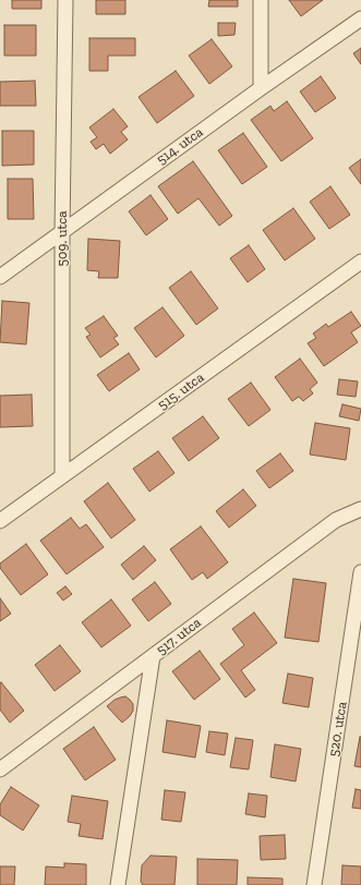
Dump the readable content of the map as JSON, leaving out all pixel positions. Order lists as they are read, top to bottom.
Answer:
{
  "streets": {
    "street": [
      "514. utca",
      "509. utca",
      "515. utca",
      "517. utca",
      "520. utca"
    ]
  },
  "crossings": [
    ["514. utca", "509. utca"],
    ["509. utca", "515. utca"]
  ]
}
